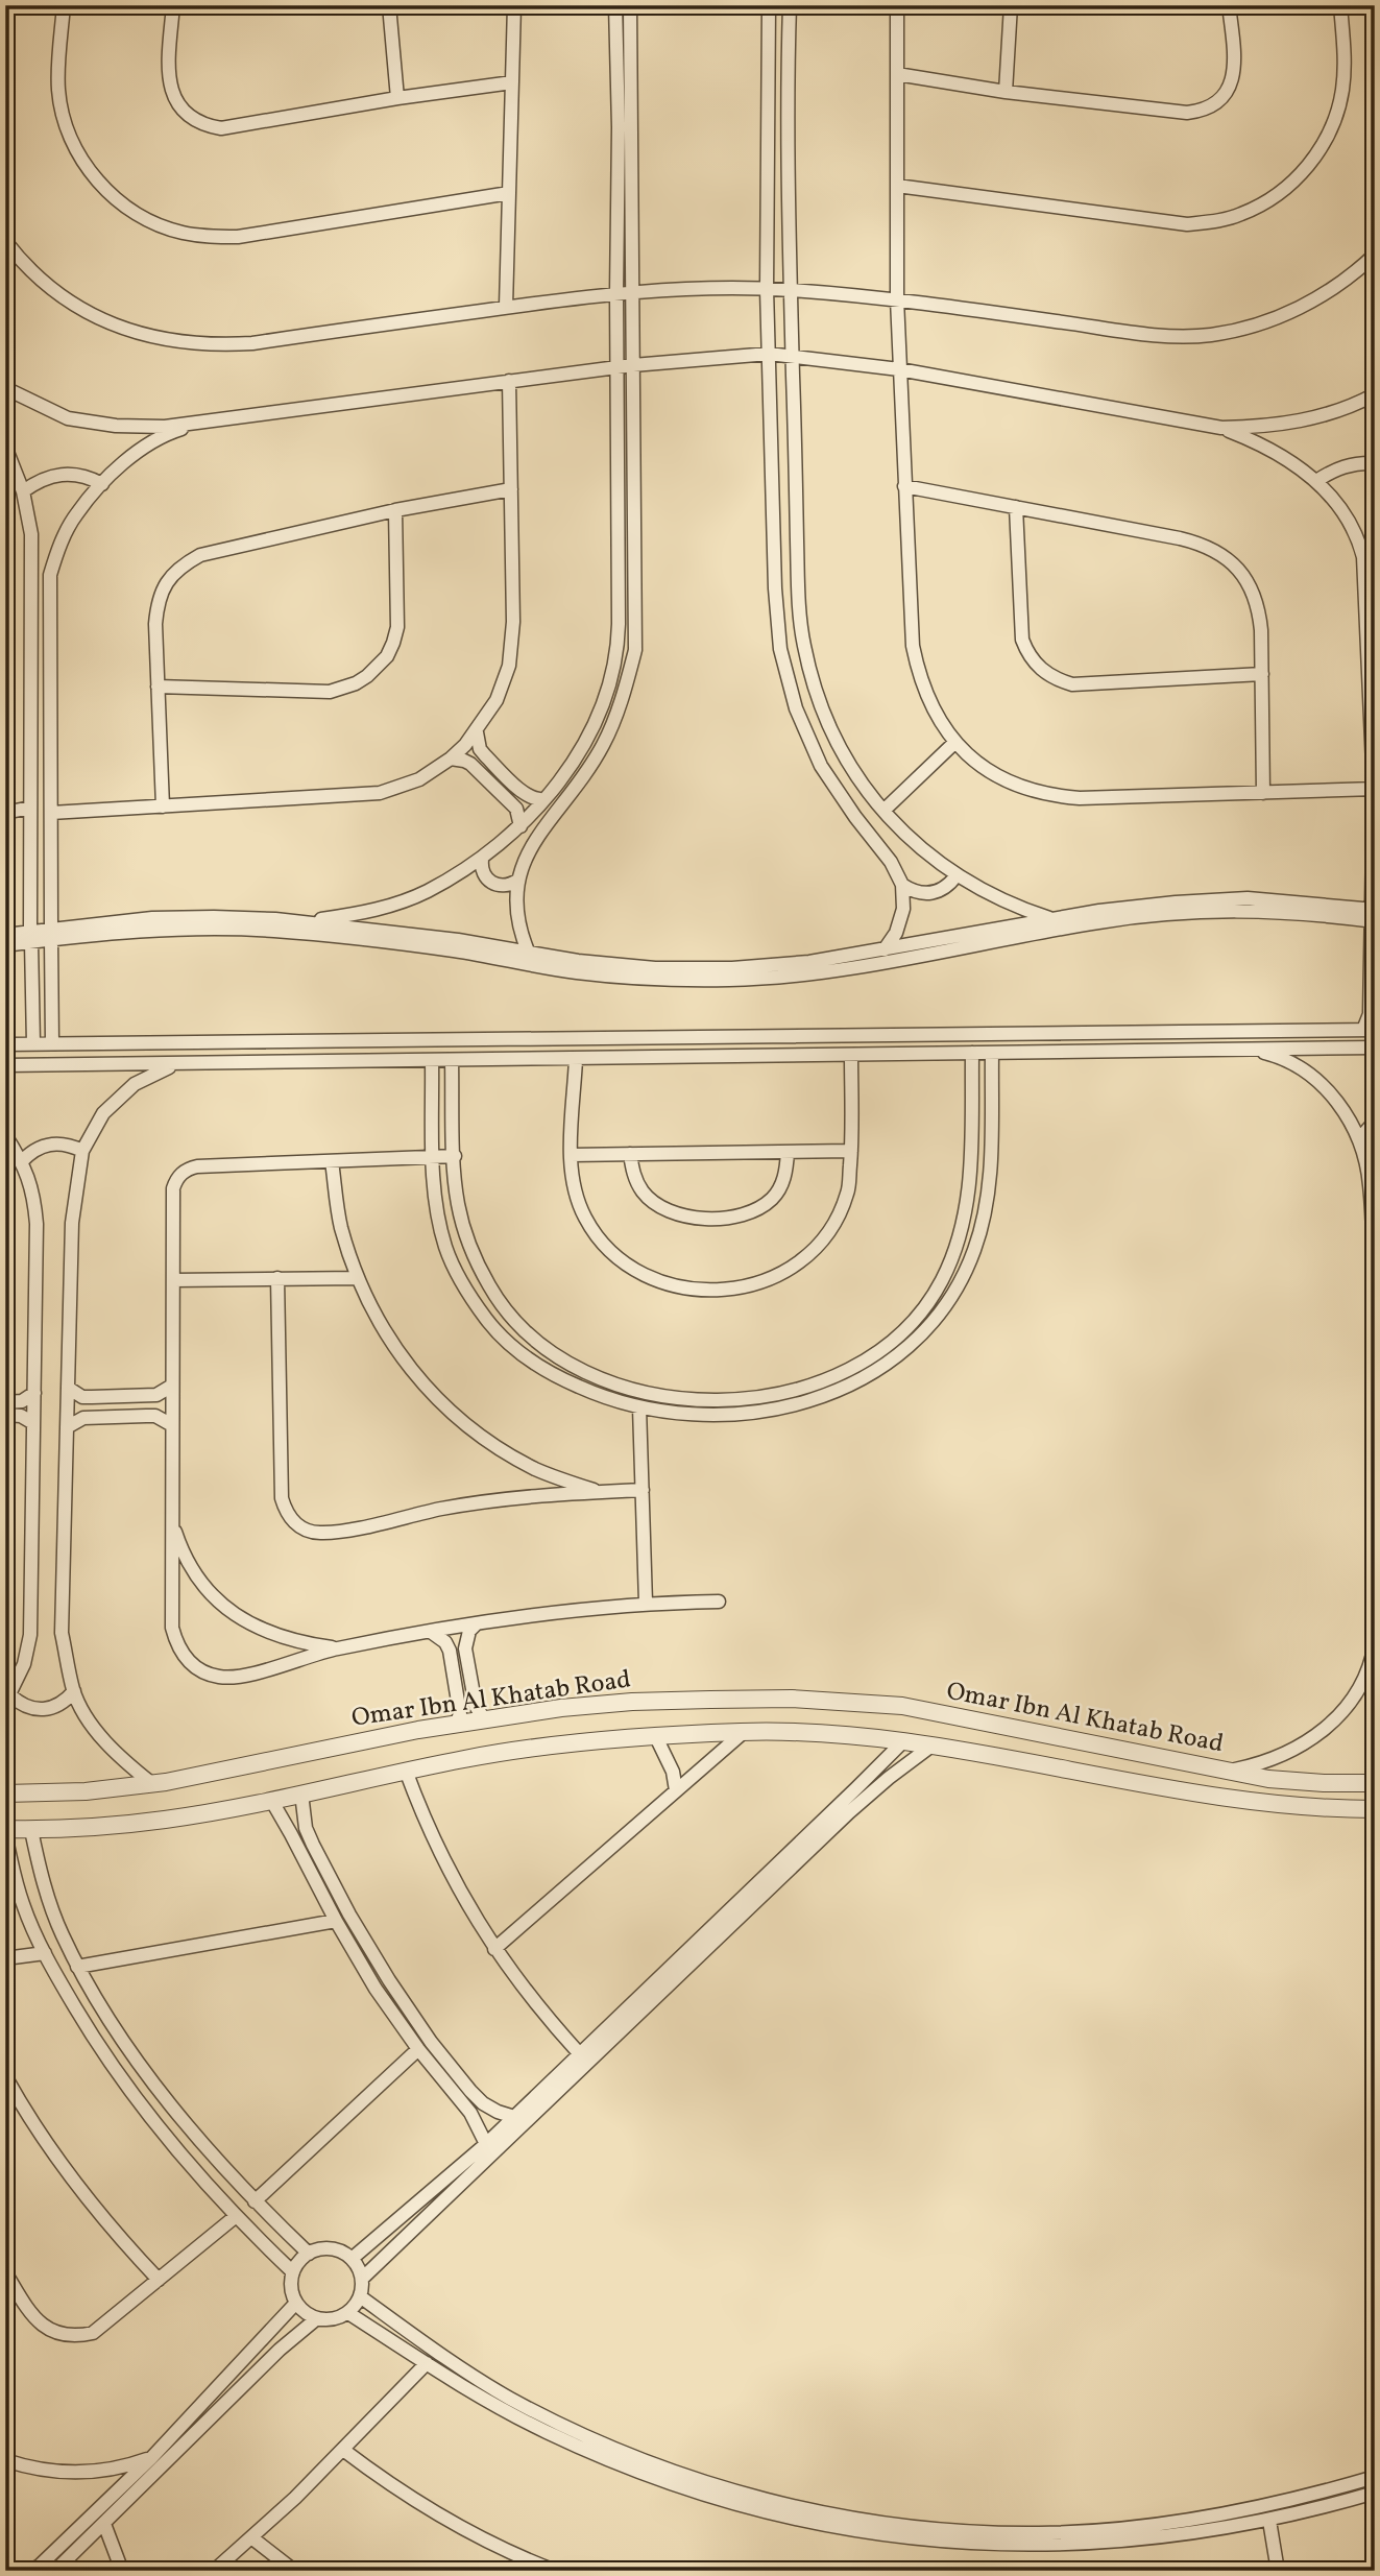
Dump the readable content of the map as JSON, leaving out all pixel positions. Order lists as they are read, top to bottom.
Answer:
{
  "streets": {
    "street": ["Omar Ibn Al Khatab Road"]
  }
}
